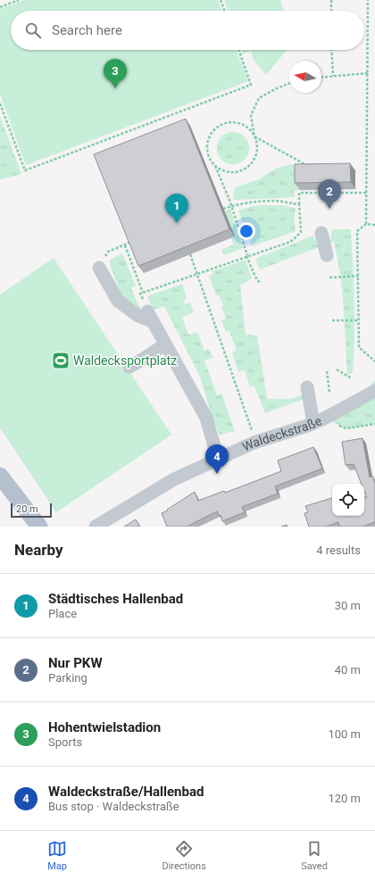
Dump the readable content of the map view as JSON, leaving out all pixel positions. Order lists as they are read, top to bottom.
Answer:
{
  "streets": {
    "street": ["Waldeckstraße"]
  },
  "places": {
    "sports": ["Waldecksportplatz"]
  },
  "scale_bar": "20 m",
  "north": "left",
  "page": {
    "search": "Search here",
    "pins": [
      "3",
      "2",
      "1",
      "4"
    ],
    "scale": "20 m",
    "heading": ["Nearby", "4 results"],
    "list": [
      {
        "mark": "1",
        "name": "Städtisches Hallenbad",
        "note": "Place",
        "value": "30 m"
      },
      {
        "mark": "2",
        "name": "Nur PKW",
        "note": "Parking",
        "value": "40 m"
      },
      {
        "mark": "3",
        "name": "Hohentwielstadion",
        "note": "Sports",
        "value": "100 m"
      },
      {
        "mark": "4",
        "name": "Waldeckstraße/Hallenbad",
        "note": "Bus stop · Waldeckstraße",
        "value": "120 m"
      }
    ],
    "nav": ["Map", "Directions", "Saved"]
  }
}
